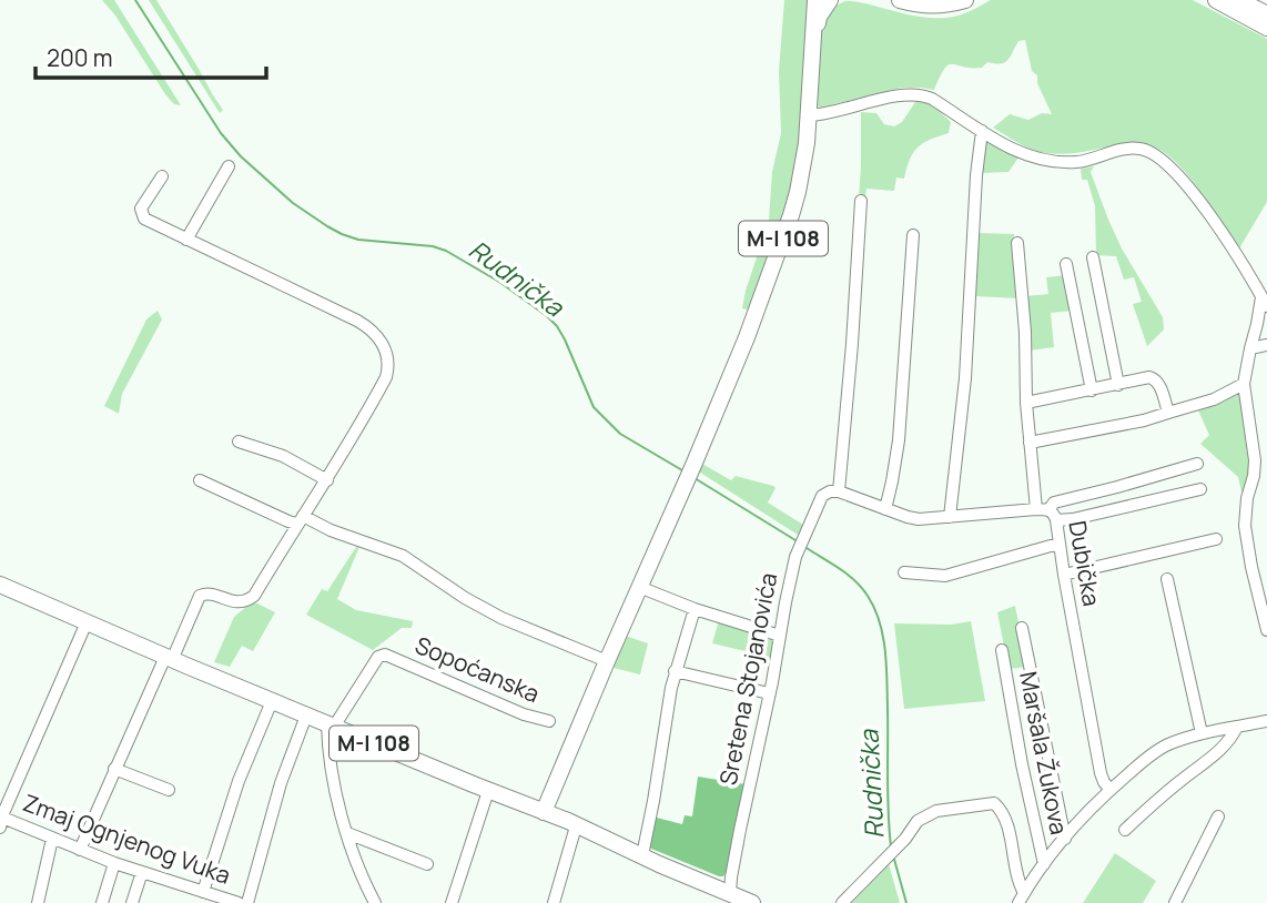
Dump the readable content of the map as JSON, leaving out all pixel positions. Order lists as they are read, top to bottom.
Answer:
{
  "streets": {
    "main road": ["M-I 108"],
    "street": [
      "Dubička",
      "Sopoćanska",
      "Sretena Stojanovića",
      "Maršala Žukova",
      "Zmaj Ognjenog Vuka"
    ]
  },
  "crossings": [
    ["M-I 108", "Sopoćanska"],
    ["Dubička", "Sretena Stojanovića"]
  ],
  "water": ["Rudnička"],
  "scale_bar": "200 m"
}
